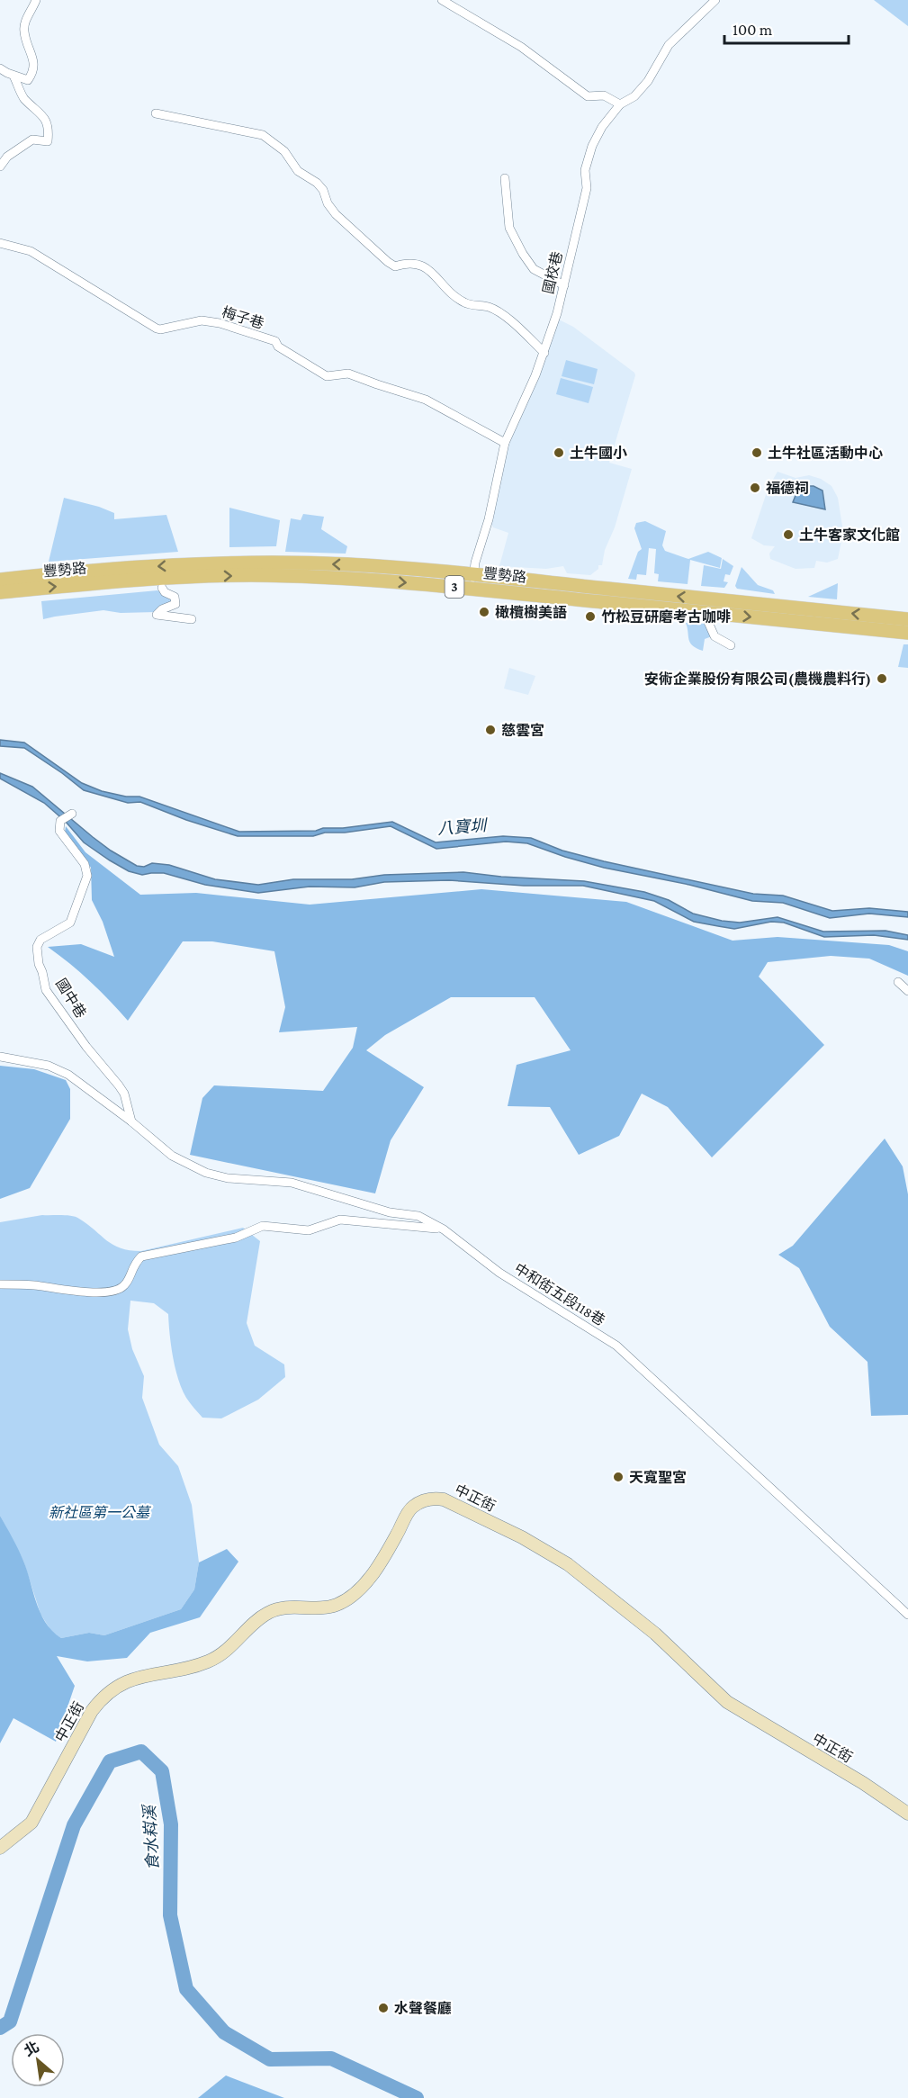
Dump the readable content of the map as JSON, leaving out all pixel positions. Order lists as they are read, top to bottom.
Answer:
{
  "streets": {
    "main road": ["豐勢路", "3"],
    "street": [
      "國校巷",
      "梅子巷",
      "國中巷",
      "中和街五段118巷",
      "中正街"
    ]
  },
  "crossings": [
    ["國校巷", "梅子巷"],
    ["國校巷", "豐勢路"],
    ["國中巷", "中和街五段118巷"]
  ],
  "water": ["八寶圳", "食水嵙溪"],
  "parks": ["新社區第一公墓"],
  "places": [
    "土牛國小",
    "土牛社區活動中心",
    "福德祠",
    "土牛客家文化館",
    "橄欖樹美語",
    "竹松豆研磨考古咖啡",
    "安術企業股份有限公司(農機農料行)",
    "慈雲宮",
    "天寬聖宮",
    "水聲餐廳"
  ],
  "scale_bar": "100 m",
  "north": "top left"
}
